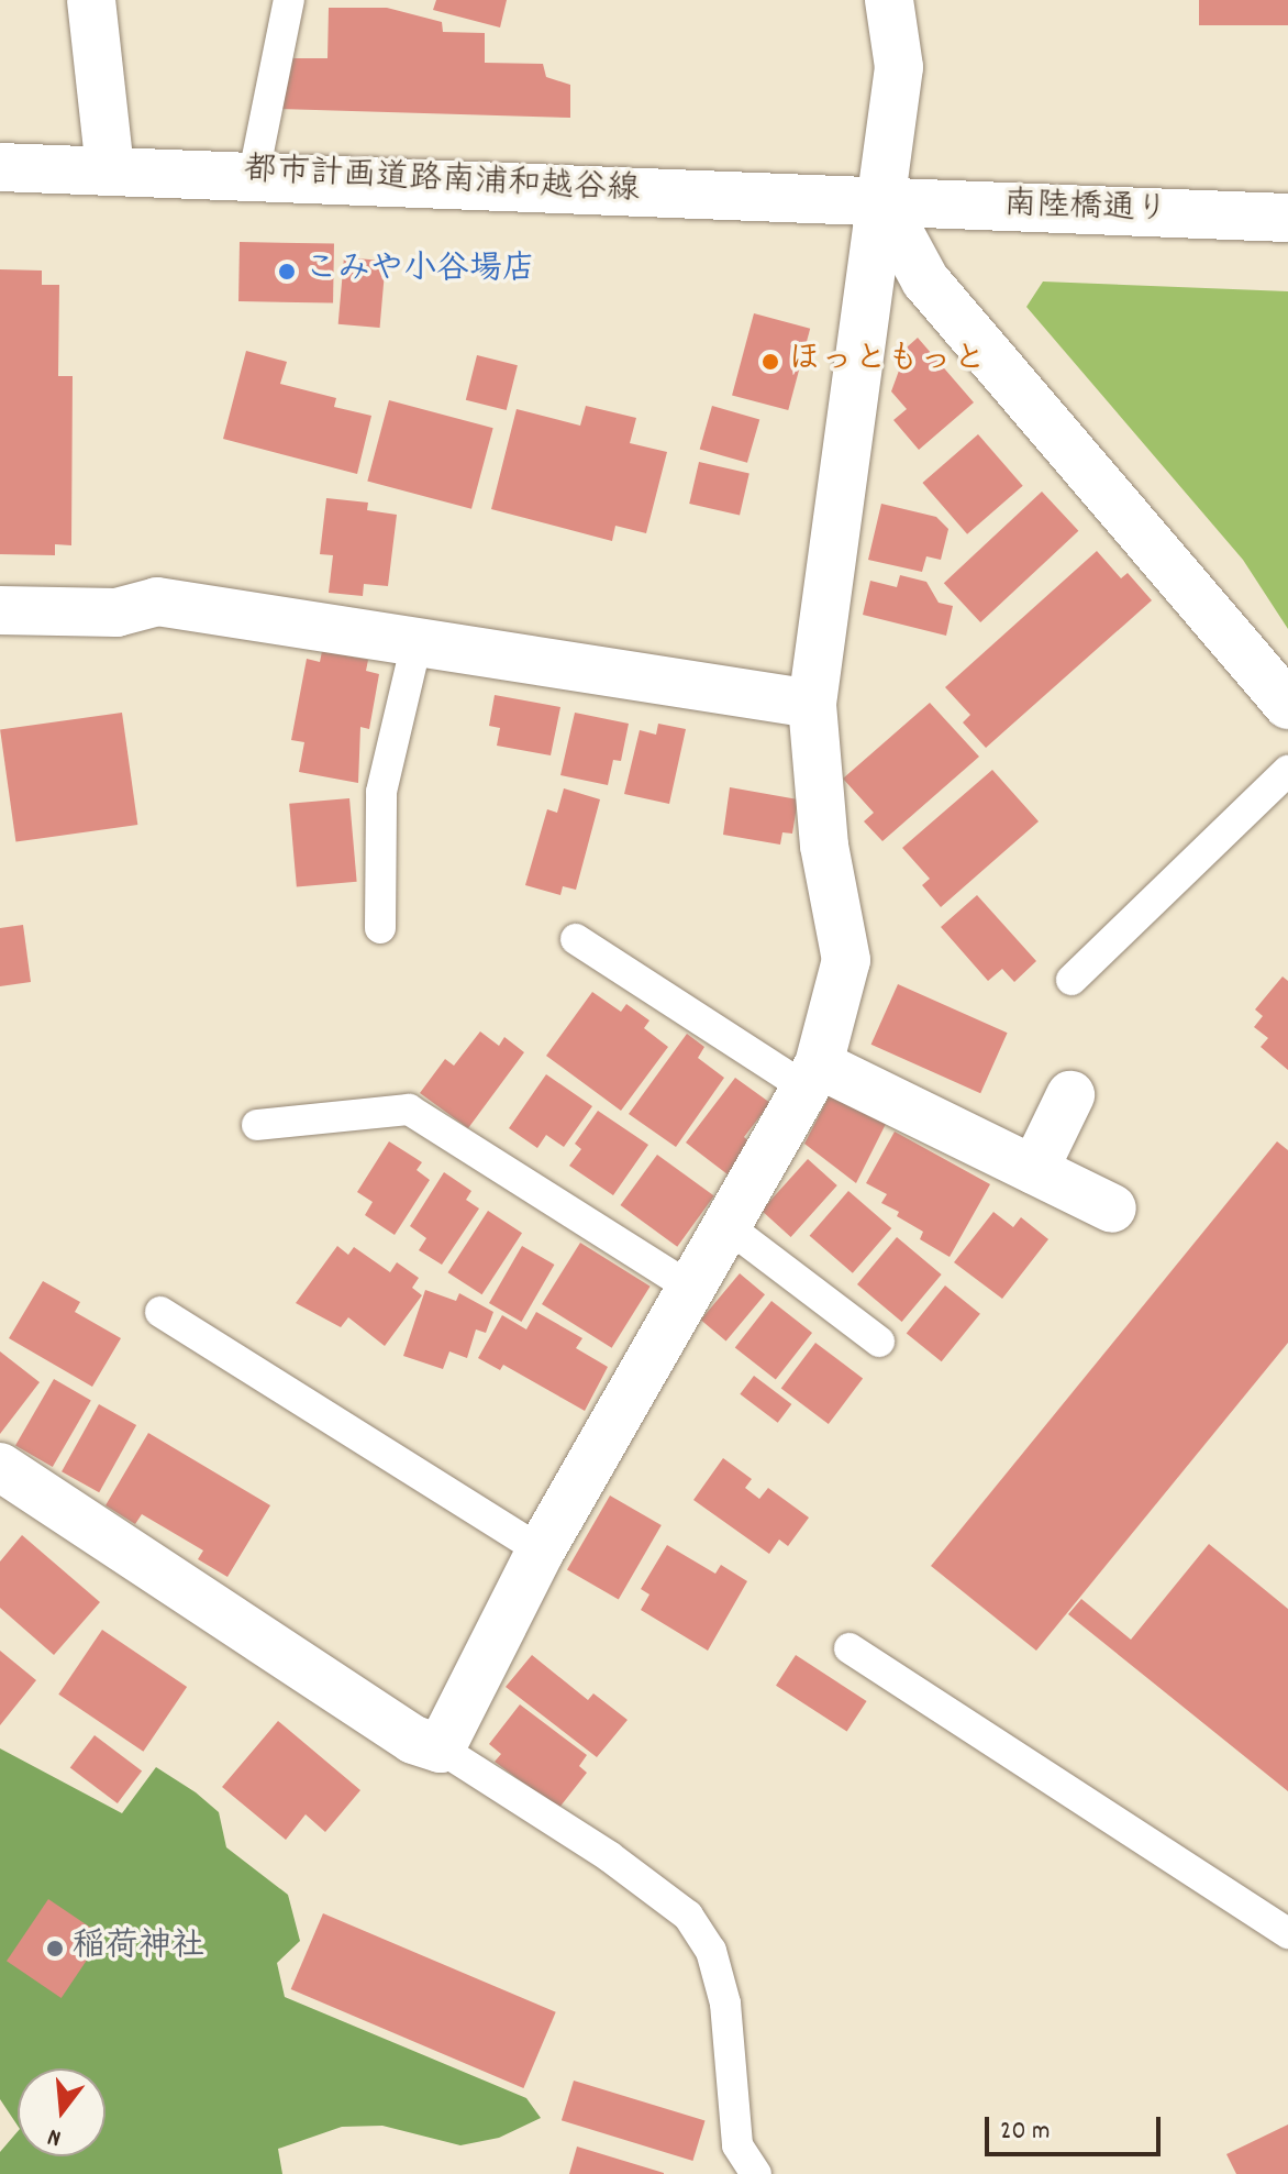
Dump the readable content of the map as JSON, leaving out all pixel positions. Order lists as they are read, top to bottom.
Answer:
{
  "streets": {
    "street": ["都市計画道路南浦和越谷線", "南陸橋通り"]
  },
  "crossings": [
    ["都市計画道路南浦和越谷線", "南陸橋通り"]
  ],
  "places": ["こみや小谷場店", "ほっともっと", "稲荷神社"],
  "scale_bar": "20 m",
  "north": "bottom"
}
